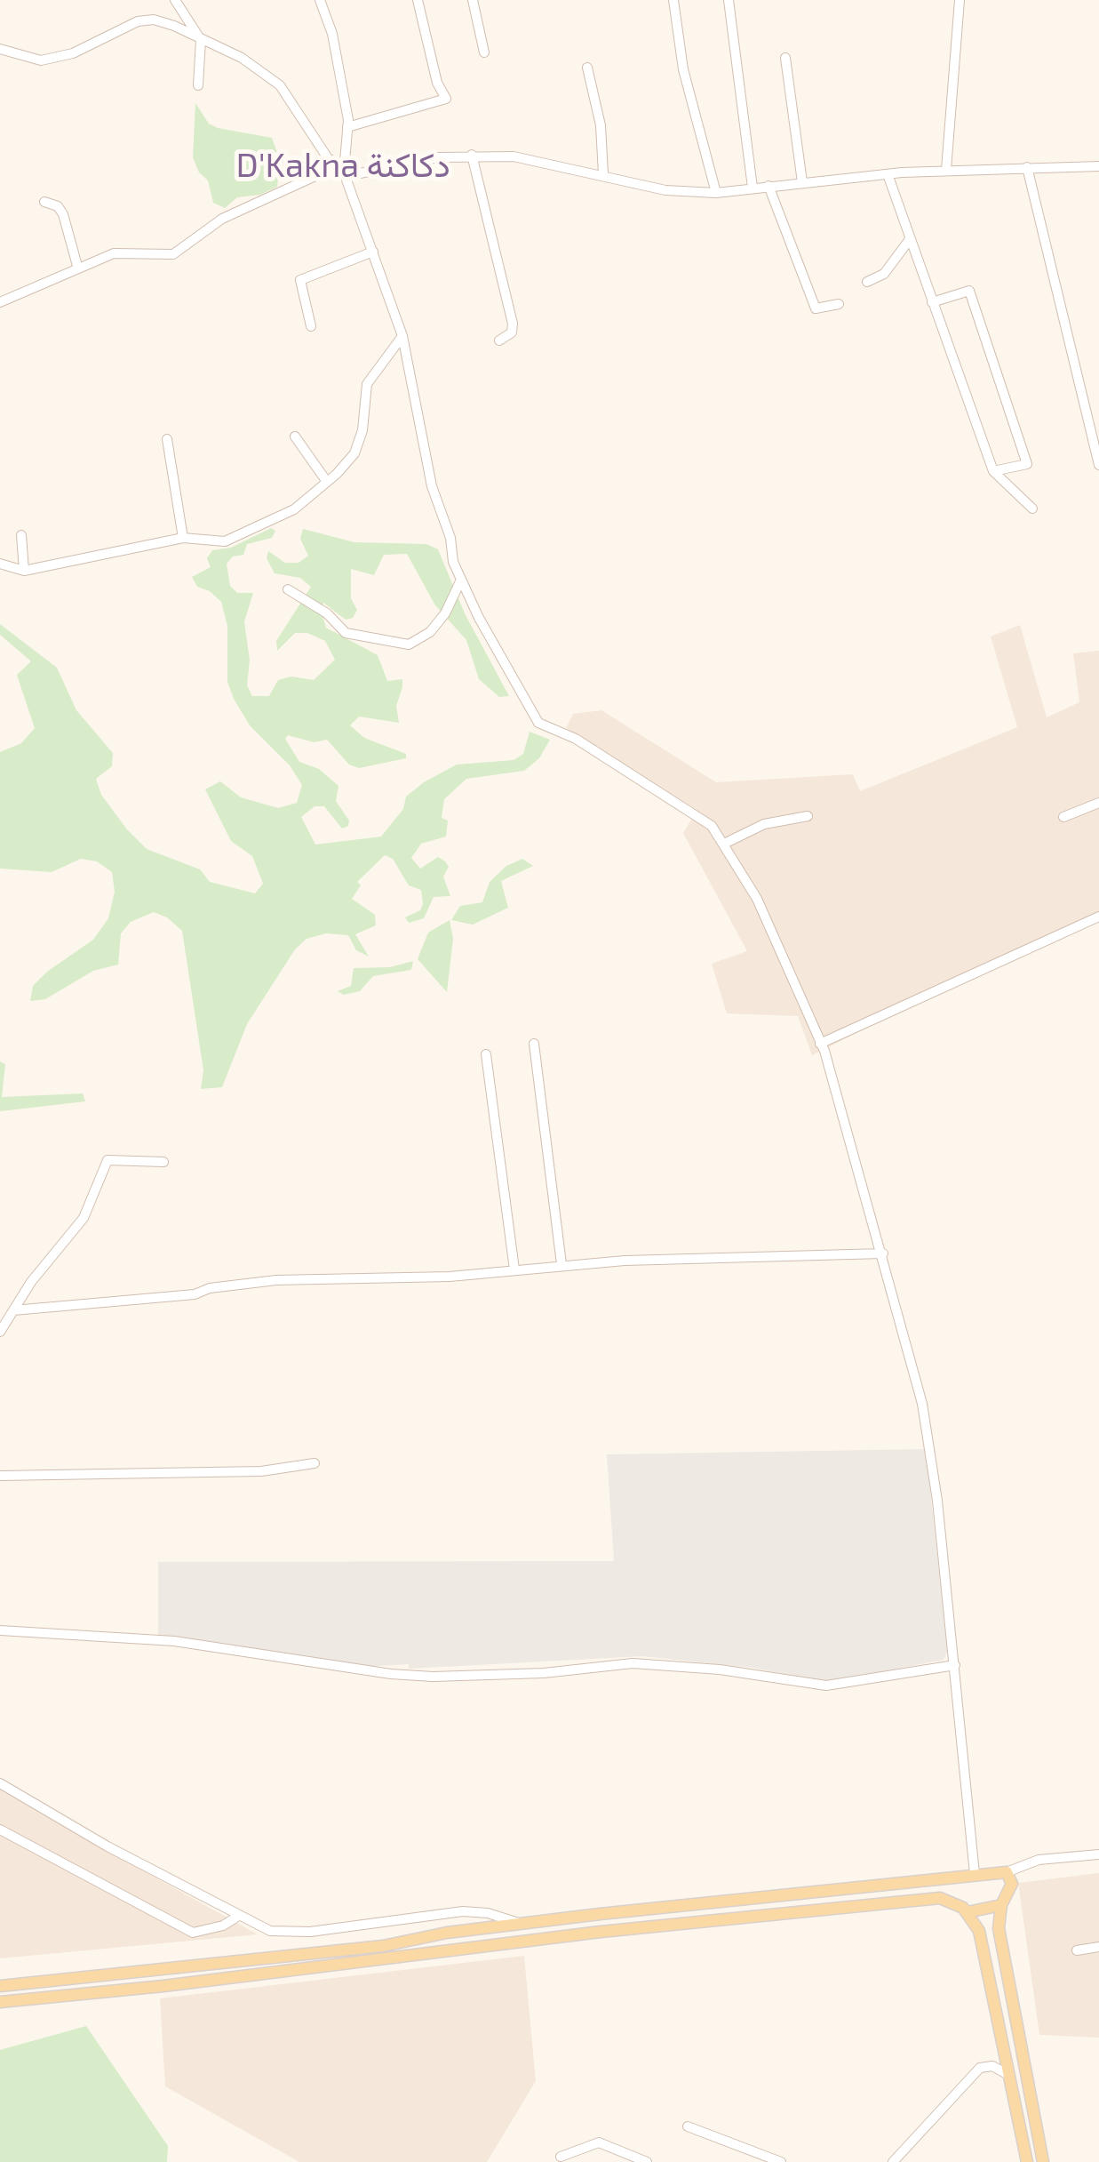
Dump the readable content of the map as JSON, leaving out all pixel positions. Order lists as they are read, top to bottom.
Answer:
{
  "districts": ["D'Kakna دكاكنة"]
}
